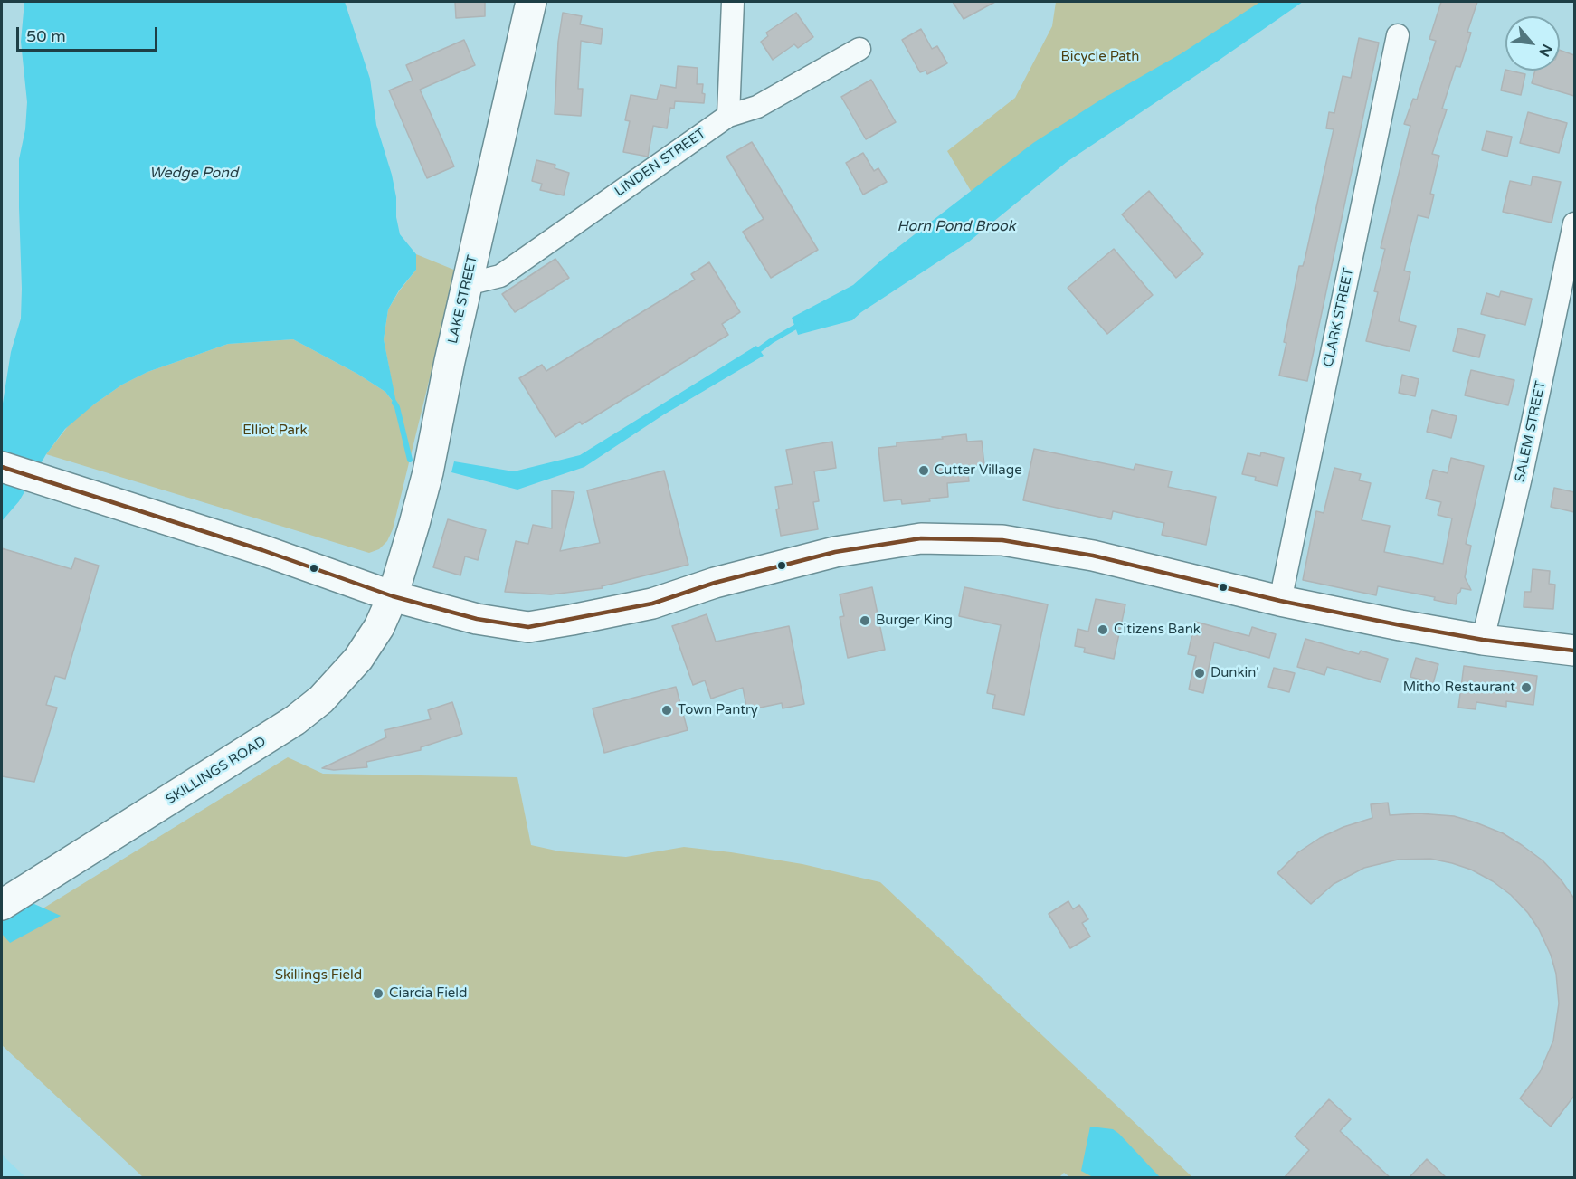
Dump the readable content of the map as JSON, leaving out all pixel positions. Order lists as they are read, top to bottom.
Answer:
{
  "streets": {
    "main road": ["LAKE STREET", "SKILLINGS ROAD"],
    "street": ["LINDEN STREET", "CLARK STREET", "SALEM STREET"]
  },
  "crossings": [
    ["LINDEN STREET", "LAKE STREET"],
    ["LAKE STREET", "SKILLINGS ROAD"]
  ],
  "water": ["Wedge Pond", "Horn Pond Brook"],
  "parks": ["Bicycle Path", "Elliot Park", "Skillings Field"],
  "places": [
    "Cutter Village",
    "Burger King",
    "Citizens Bank",
    "Dunkin'",
    "Mitho Restaurant",
    "Town Pantry",
    "Ciarcia Field"
  ],
  "scale_bar": "50 m",
  "north": "bottom right"
}
